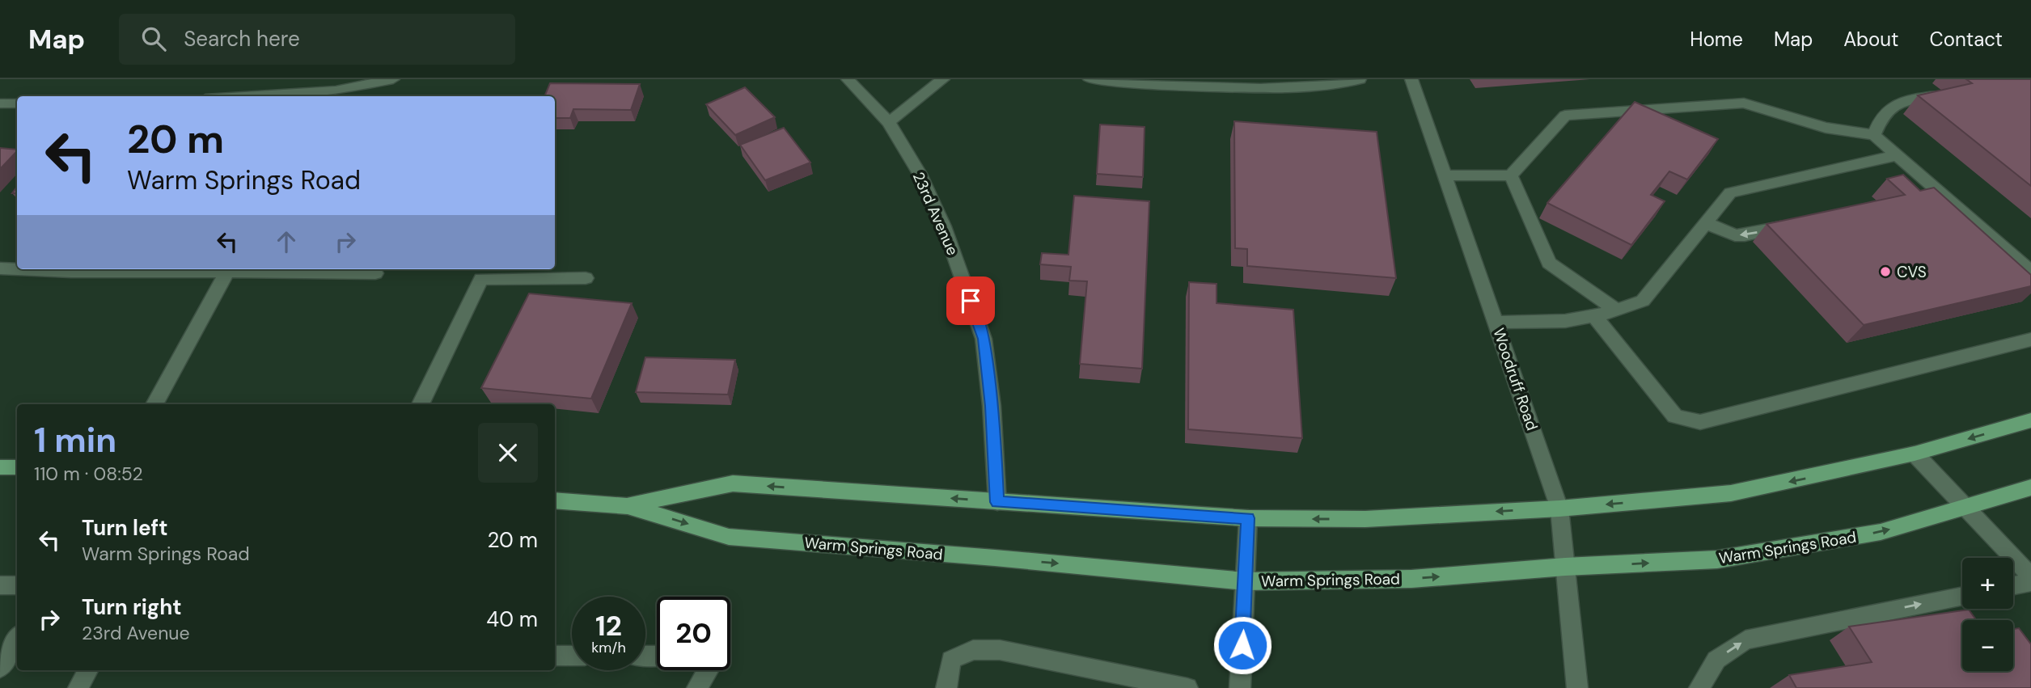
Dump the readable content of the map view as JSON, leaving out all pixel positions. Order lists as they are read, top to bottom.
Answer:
{
  "streets": {
    "main road": ["Warm Springs Road"],
    "street": ["23rd Avenue", "Woodruff Road"]
  },
  "crossings": [
    ["23rd Avenue", "Warm Springs Road"],
    ["Woodruff Road", "Warm Springs Road"]
  ],
  "places": ["CVS"],
  "page": {
    "header": "Map",
    "search": "Search here",
    "nav": [
      "Home",
      "Map",
      "About",
      "Contact"
    ],
    "turn": ["20 m", "Warm Springs Road"],
    "heading": ["1 min", "110 m · 08:52"],
    "list": [
      {
        "name": "Turn left",
        "note": "Warm Springs Road",
        "value": "20 m"
      },
      {
        "name": "Turn right",
        "note": "23rd Avenue",
        "value": "40 m"
      }
    ],
    "map_buttons": ["+", "−"],
    "speed": "12 km/h",
    "limit": "20"
  }
}
